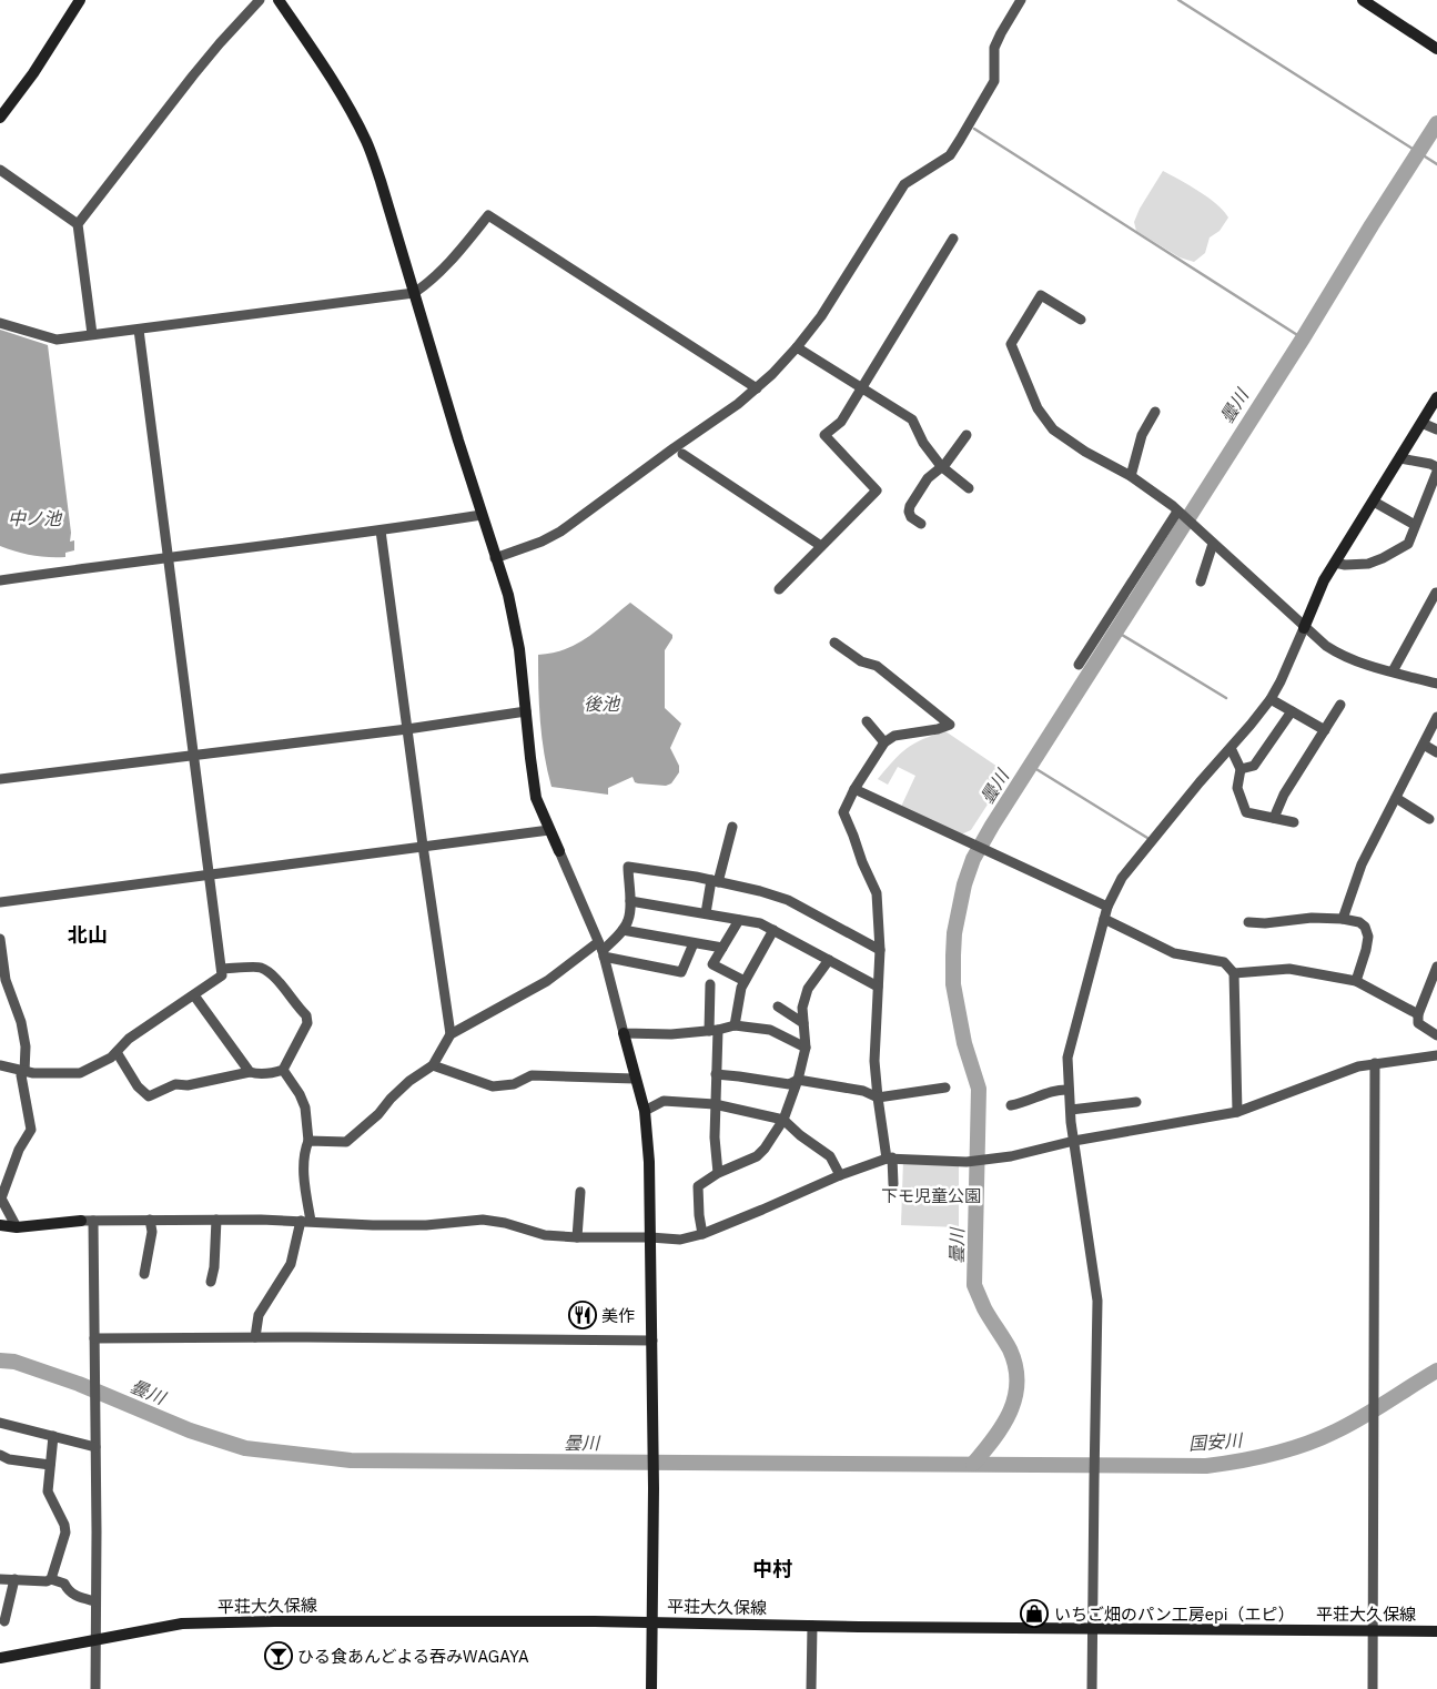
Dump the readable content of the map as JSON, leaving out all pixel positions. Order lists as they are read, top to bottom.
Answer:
{
  "streets": {
    "street": ["平荘大久保線"]
  },
  "districts": ["北山", "中村"],
  "water": [
    "曇川",
    "中ノ池",
    "後池",
    "国安川"
  ],
  "parks": ["下モ児童公園"],
  "places": {
    "restaurant": ["美作"],
    "shop": ["いちご畑のパン工房epi（エピ）"],
    "bar": ["ひる食あんどよる吞みWAGAYA"]
  }
}
